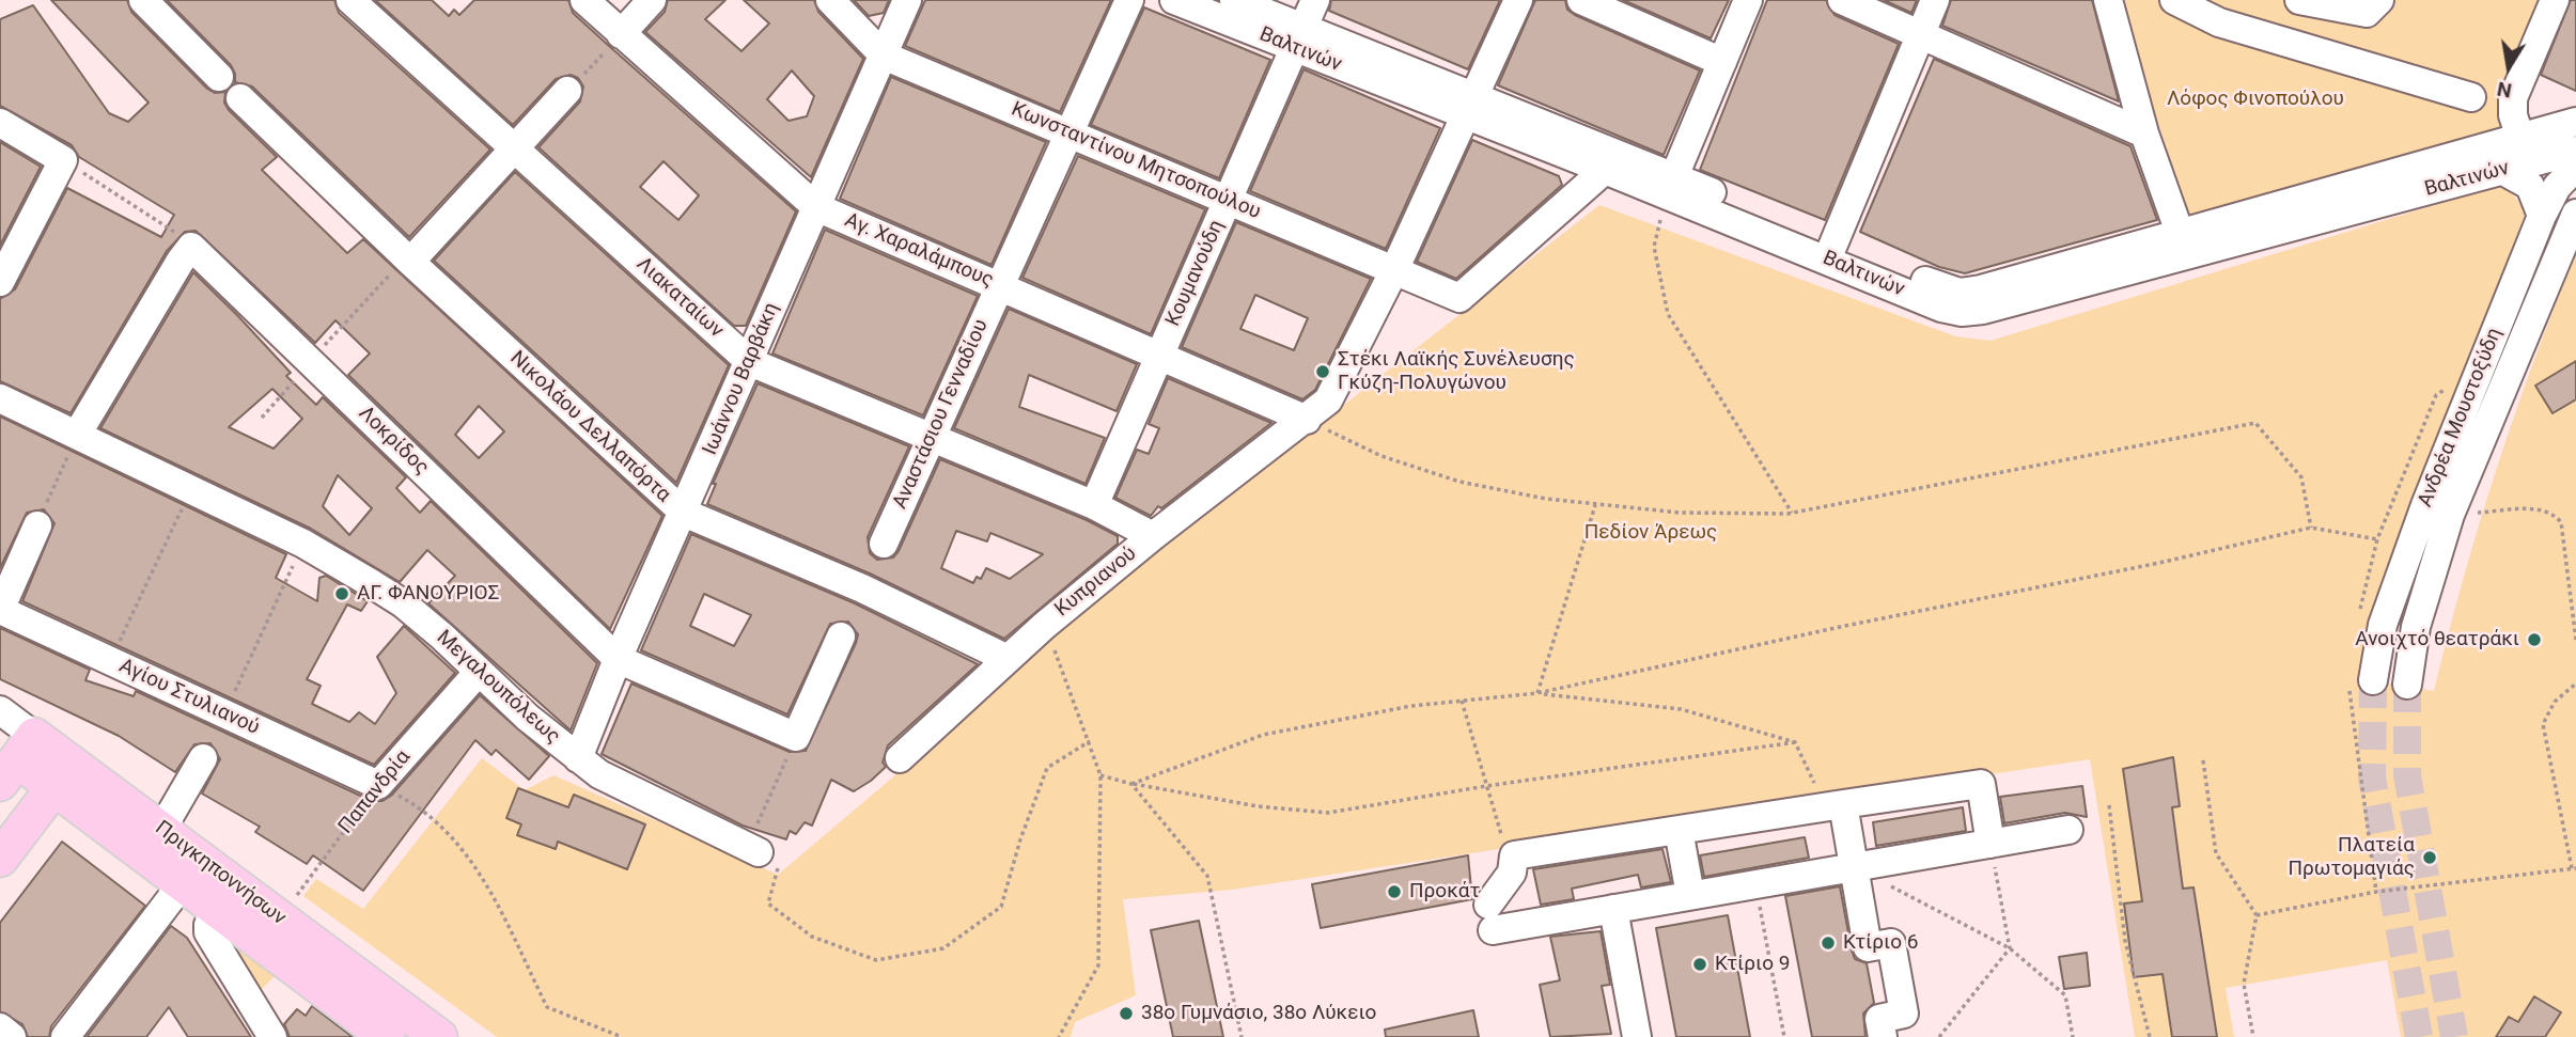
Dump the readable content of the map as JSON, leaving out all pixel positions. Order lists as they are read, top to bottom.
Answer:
{
  "streets": {
    "main road": ["Πριγκηποννήσων"],
    "street": [
      "Βαλτινών",
      "Κωνσταντίνου Μητσοπούλου",
      "Αγ. Χαραλάμπους",
      "Κουμανούδη",
      "Λιακαταίων",
      "Ιωάννου Βαρβάκη",
      "Αναστάσιου Γενναδίου",
      "Ανδρέα Μουστοξύδη",
      "Νικολάου Δελλαπόρτα",
      "Λοκρίδος",
      "Κυπριανού",
      "Μεγαλουπόλεως",
      "Αγίου Στυλιανού",
      "Παπανδρία"
    ]
  },
  "crossings": [
    ["Βαλτινών", "Κωνσταντίνου Μητσοπούλου"],
    ["Βαλτινών", "Κουμανούδη"],
    ["Κωνσταντίνου Μητσοπούλου", "Κουμανούδη"],
    ["Κωνσταντίνου Μητσοπούλου", "Ιωάννου Βαρβάκη"],
    ["Κωνσταντίνου Μητσοπούλου", "Αναστάσιου Γενναδίου"],
    ["Κωνσταντίνου Μητσοπούλου", "Κυπριανού"],
    ["Αγ. Χαραλάμπους", "Κουμανούδη"],
    ["Αγ. Χαραλάμπους", "Ιωάννου Βαρβάκη"],
    ["Αγ. Χαραλάμπους", "Αναστάσιου Γενναδίου"],
    ["Αγ. Χαραλάμπους", "Κυπριανού"],
    ["Κουμανούδη", "Λιακαταίων"],
    ["Λιακαταίων", "Ιωάννου Βαρβάκη"],
    ["Λιακαταίων", "Αναστάσιου Γενναδίου"],
    ["Λιακαταίων", "Κυπριανού"],
    ["Ιωάννου Βαρβάκη", "Νικολάου Δελλαπόρτα"],
    ["Ιωάννου Βαρβάκη", "Λοκρίδος"],
    ["Ιωάννου Βαρβάκη", "Μεγαλουπόλεως"],
    ["Νικολάου Δελλαπόρτα", "Κυπριανού"],
    ["Μεγαλουπόλεως", "Παπανδρία"],
    ["Αγίου Στυλιανού", "Παπανδρία"],
    ["Παπανδρία", "Πριγκηποννήσων"]
  ],
  "parks": ["Λόφος Φινοπούλου", "Πεδίον Άρεως"],
  "places": [
    "Στέκι Λαϊκής Συνέλευσης Γκύζη-Πολυγώνου",
    "ΑΓ. ΦΑΝΟΥΡΙΟΣ",
    "Ανοιχτό θεατράκι",
    "Πλατεία Πρωτομαγιάς",
    "Προκάτ",
    "Κτίριο 6",
    "Κτίριο 9",
    "38ο Γυμνάσιο, 38ο Λύκειο"
  ],
  "north": "bottom"
}
